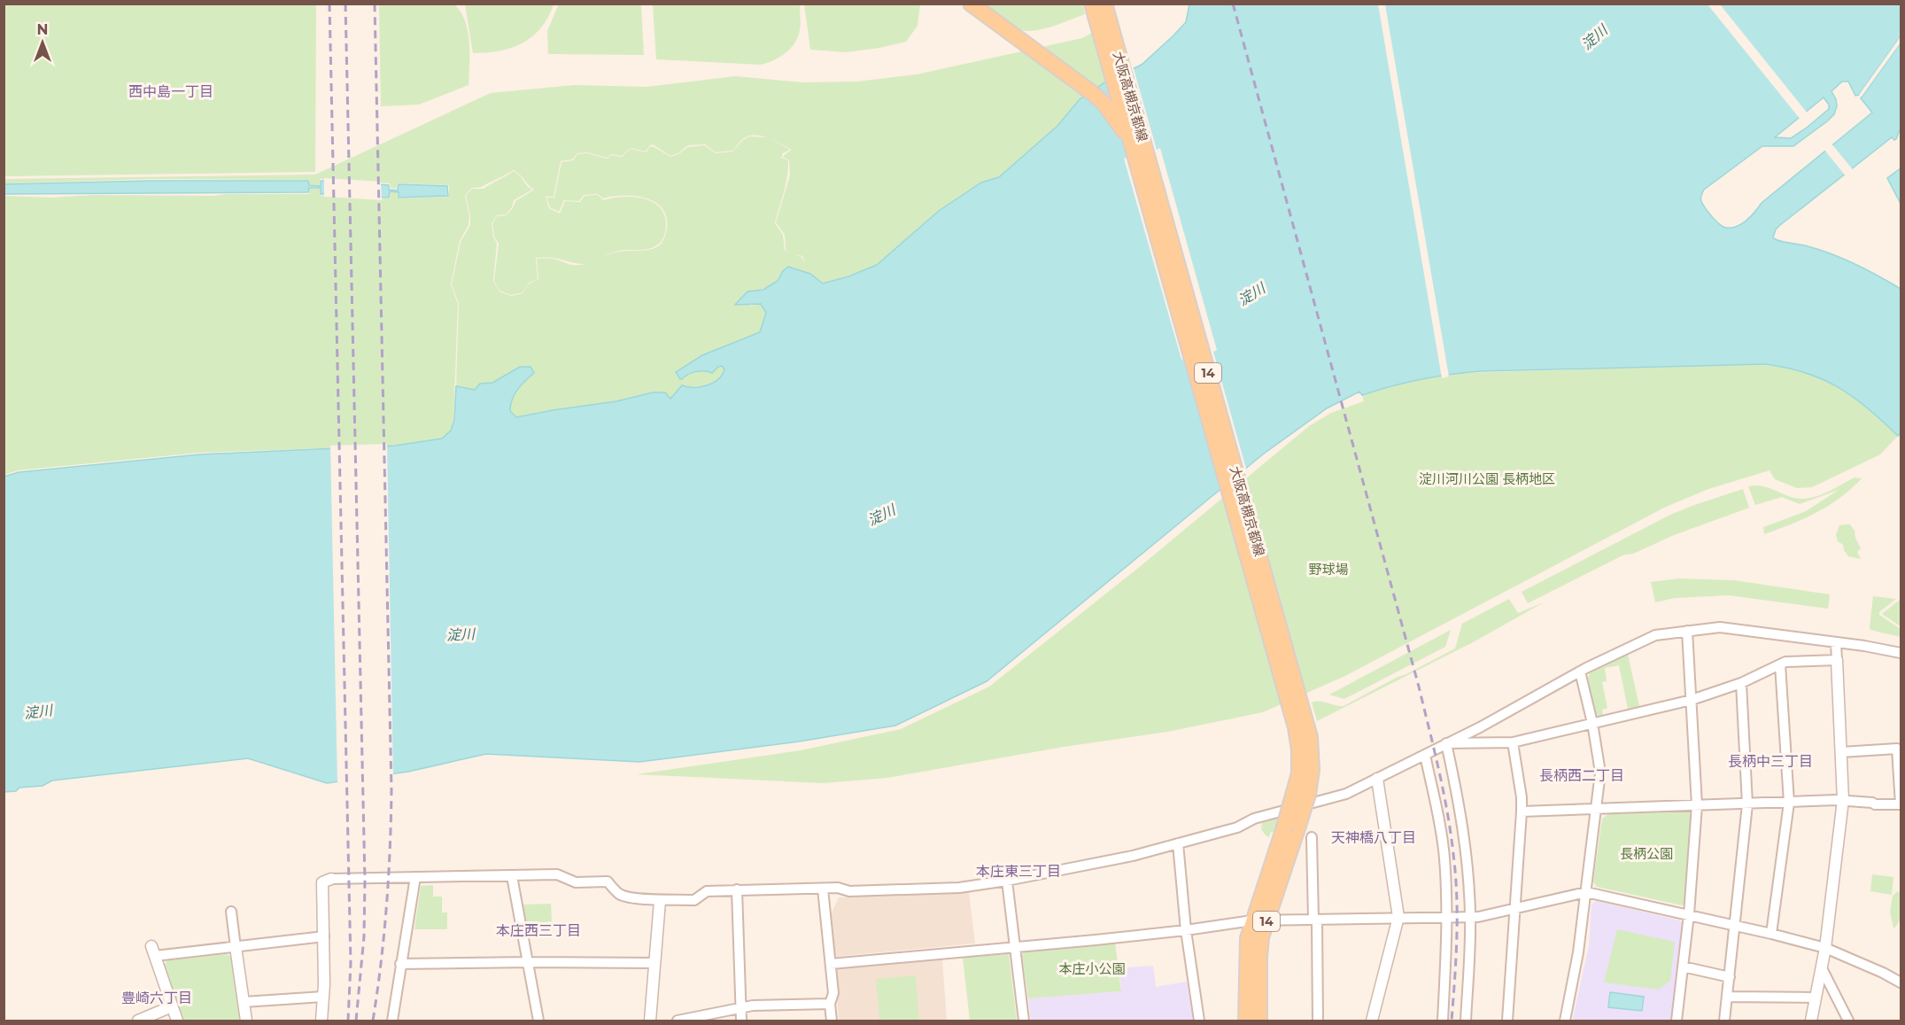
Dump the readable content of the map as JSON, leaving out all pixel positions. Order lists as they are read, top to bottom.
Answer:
{
  "streets": {
    "main road": ["大阪高槻京都線", "14"]
  },
  "districts": [
    "西中島一丁目",
    "長柄中三丁目",
    "長柄西二丁目",
    "天神橋八丁目",
    "本庄東三丁目",
    "本庄西三丁目",
    "豊崎六丁目"
  ],
  "water": ["淀川"],
  "parks": [
    "淀川河川公園 長柄地区",
    "野球場",
    "長柄公園",
    "本庄小公園"
  ],
  "north": "top"
}
